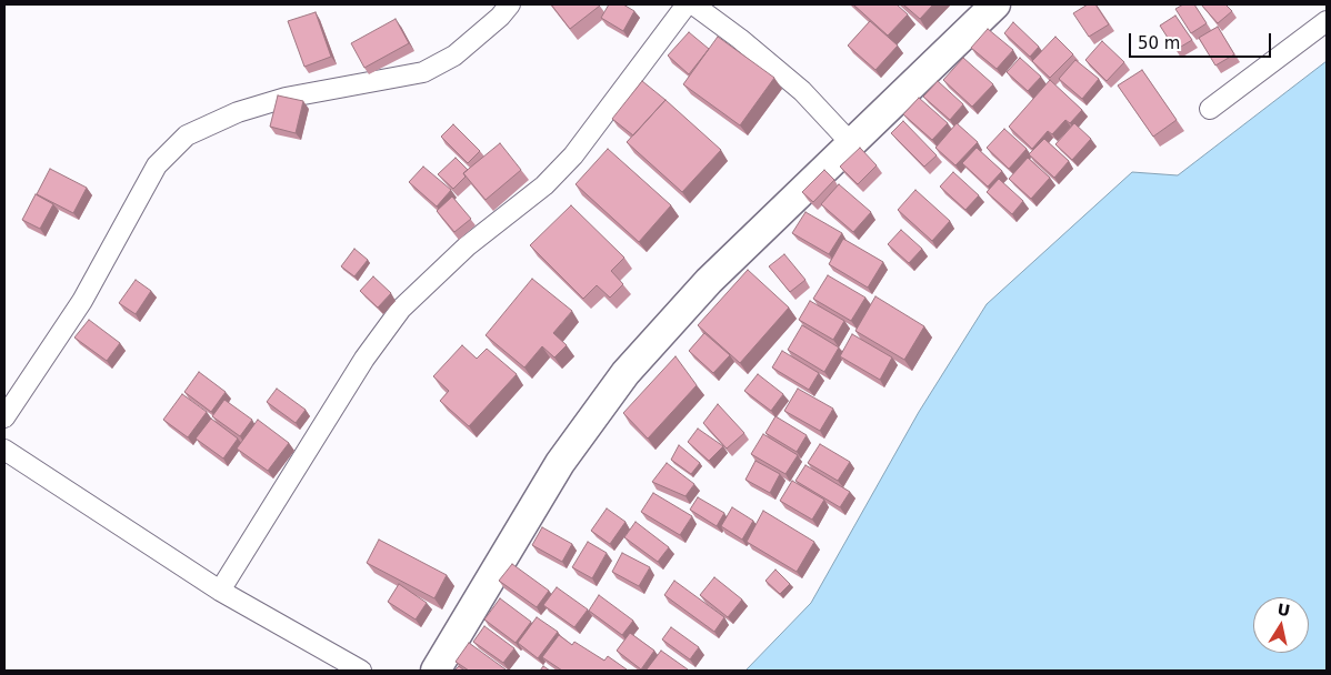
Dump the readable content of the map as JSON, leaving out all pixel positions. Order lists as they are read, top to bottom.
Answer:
{
  "scale_bar": "50 m",
  "north": "top"
}
